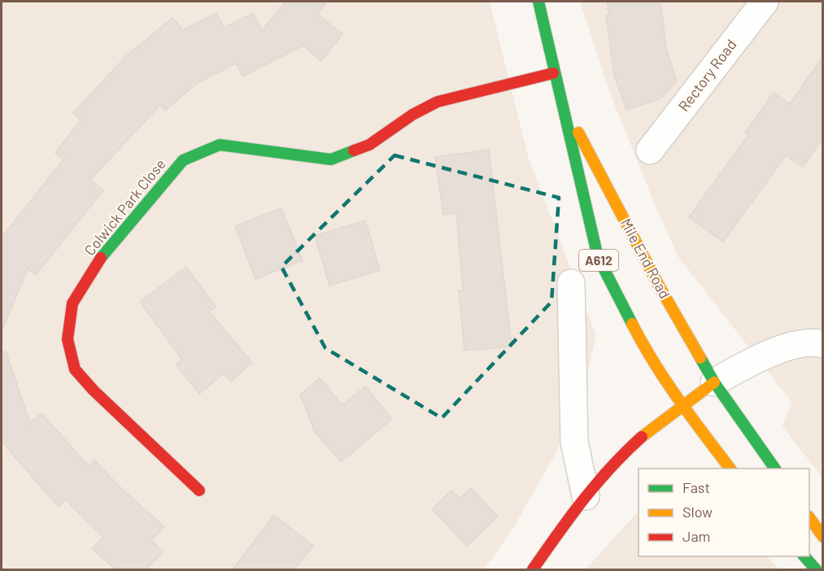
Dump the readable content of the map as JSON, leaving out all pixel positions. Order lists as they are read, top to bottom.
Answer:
{
  "streets": {
    "street": [
      "Rectory Road",
      "Colwick Park Close",
      "Mile End Road",
      "A612"
    ]
  },
  "crossings": [
    ["Colwick Park Close", "Mile End Road"],
    ["Mile End Road", "A612"]
  ],
  "legend": ["Fast", "Slow", "Jam"]
}
